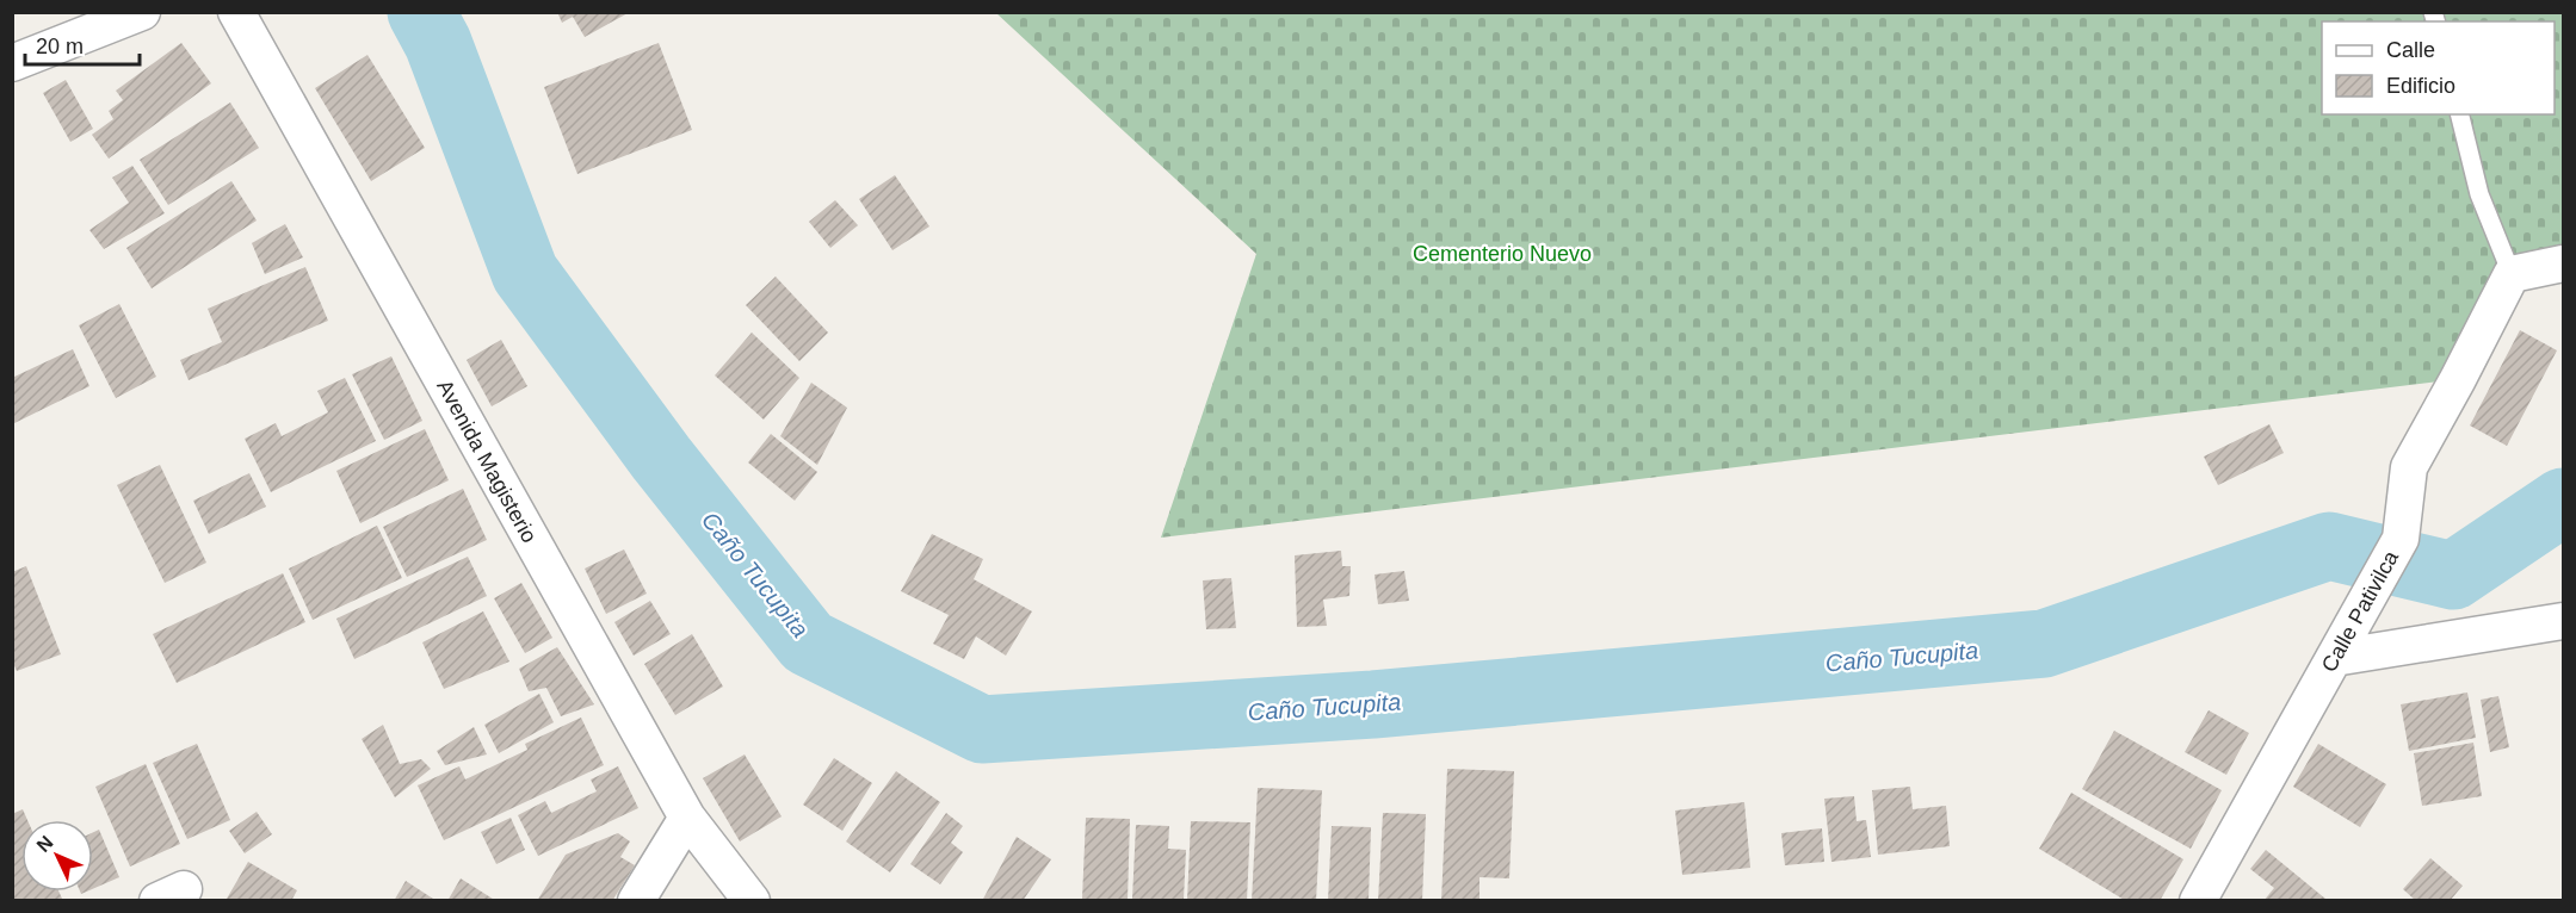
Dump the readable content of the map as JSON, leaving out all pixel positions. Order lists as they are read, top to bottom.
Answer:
{
  "streets": {
    "street": ["Avenida Magisterio", "Calle Pativilca"]
  },
  "water": ["Caño Tucupita"],
  "parks": ["Cementerio Nuevo"],
  "legend": ["Calle", "Edificio"],
  "scale_bar": "20 m",
  "north": "top left"
}
